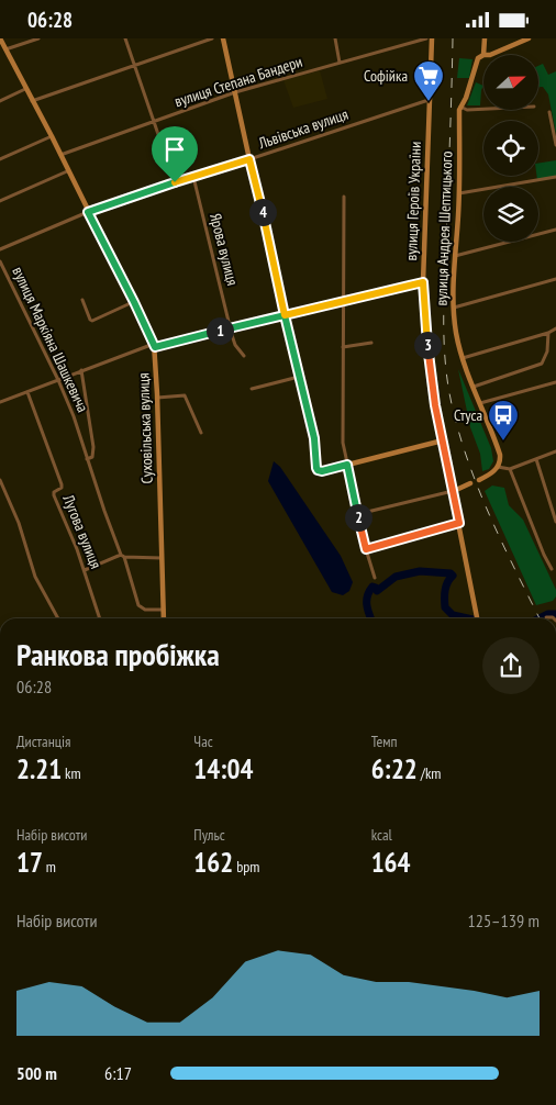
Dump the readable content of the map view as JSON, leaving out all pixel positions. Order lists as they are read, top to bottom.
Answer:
{
  "streets": {
    "street": [
      "вулиця Степана Бандери",
      "Львівська вулиця",
      "вулиця Героїв України",
      "вулиця Андрея Шептицького",
      "Ярова вулиця",
      "вулиця Маркіяна Шашкевича",
      "Суховільська вулиця",
      "Лугова вулиця"
    ]
  },
  "crossings": [
    ["вулиця Степана Бандери", "Суховільська вулиця"],
    ["Львівська вулиця", "вулиця Героїв України"],
    ["Львівська вулиця", "Ярова вулиця"],
    ["Львівська вулиця", "Суховільська вулиця"],
    ["вулиця Маркіяна Шашкевича", "Суховільська вулиця"]
  ],
  "places": {
    "supermarket": ["Софійка"],
    "bus stop": ["Стуса"]
  },
  "north": "right",
  "page": {
    "status": "06:28",
    "pins": [
      "4",
      "1",
      "3",
      "2"
    ],
    "heading": ["Ранкова пробіжка", "06:28"],
    "stats": [
      ["Дистанція", "2.21 km"],
      ["Час", "14:04"],
      ["Темп", "6:22 /km"],
      ["Набір висоти", "17 m"],
      ["Пульс", "162 bpm"],
      ["kcal", "164"]
    ],
    "chart": ["Набір висоти", "125–139 m"],
    "list": [
      {
        "name": "500 m",
        "note": "6:17"
      }
    ]
  }
}
